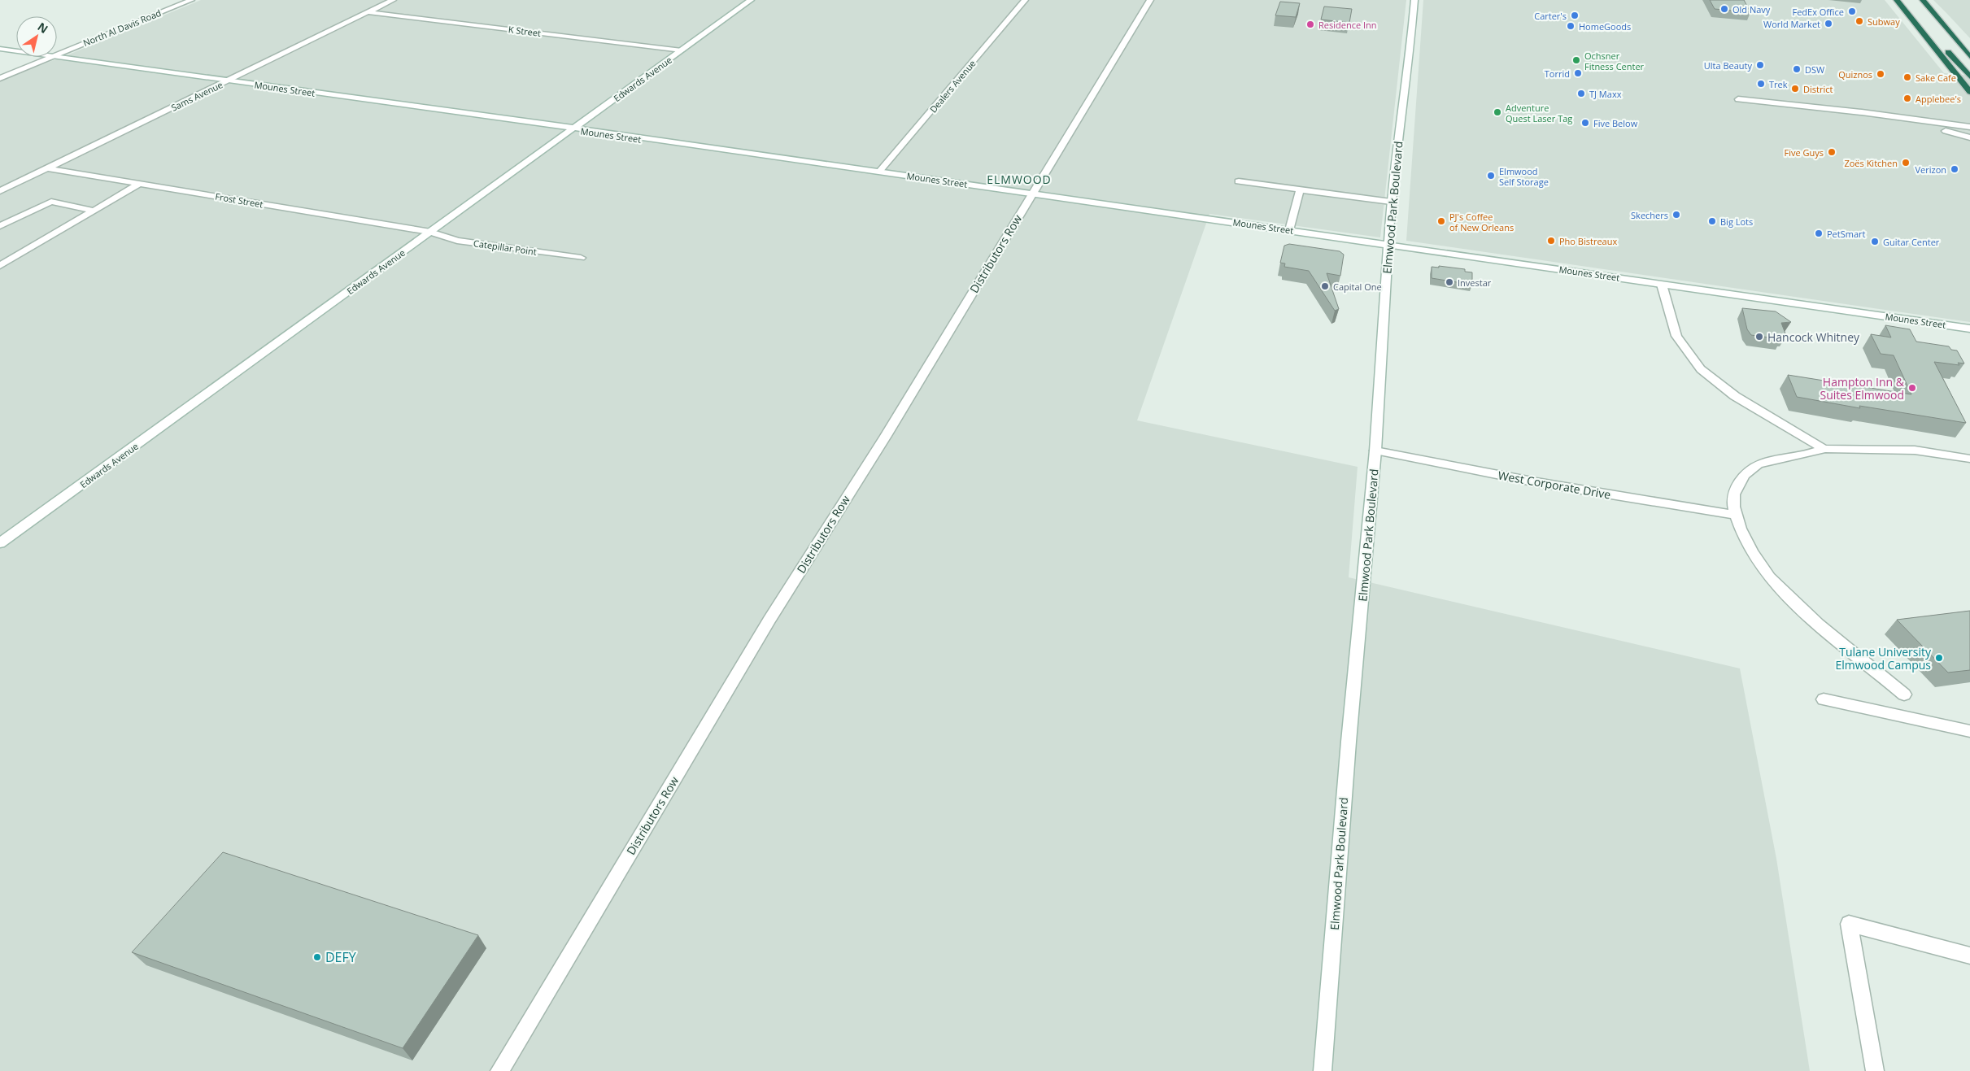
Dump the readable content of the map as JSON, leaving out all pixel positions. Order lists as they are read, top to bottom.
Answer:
{
  "streets": {
    "street": [
      "North Al Davis Road",
      "K Street",
      "Edwards Avenue",
      "Dealers Avenue",
      "Mounes Street",
      "Sams Avenue",
      "Frost Street",
      "Elmwood Park Boulevard",
      "Catepillar Point",
      "Distributors Row",
      "West Corporate Drive"
    ]
  },
  "crossings": [
    ["K Street", "Edwards Avenue"],
    ["K Street", "Sams Avenue"],
    ["Edwards Avenue", "Mounes Street"],
    ["Edwards Avenue", "Frost Street"],
    ["Edwards Avenue", "Catepillar Point"],
    ["Dealers Avenue", "Mounes Street"],
    ["Mounes Street", "Sams Avenue"],
    ["Mounes Street", "Elmwood Park Boulevard"],
    ["Mounes Street", "Distributors Row"],
    ["Sams Avenue", "Frost Street"],
    ["Frost Street", "Catepillar Point"],
    ["Elmwood Park Boulevard", "West Corporate Drive"]
  ],
  "districts": ["ELMWOOD"],
  "places": [
    "Old Navy",
    "FedEx Office",
    "Carter's",
    "Subway",
    "World Market",
    "Residence Inn",
    "HomeGoods",
    "Ochsner Fitness Center",
    "Ulta Beauty",
    "DSW",
    "Torrid",
    "Quiznos",
    "Sake Cafe",
    "Trek",
    "District",
    "TJ Maxx",
    "Applebee's",
    "Adventure Quest Laser Tag",
    "Five Below",
    "Five Guys",
    "Zoës Kitchen",
    "Verizon",
    "Elmwood Self Storage",
    "Skechers",
    "PJ's Coffee of New Orleans",
    "Big Lots",
    "PetSmart",
    "Pho Bistreaux",
    "Guitar Center",
    "Investar",
    "Capital One",
    "Hancock Whitney",
    "Hampton Inn & Suites Elmwood",
    "Tulane University Elmwood Campus",
    "DEFY"
  ],
  "north": "top right"
}
